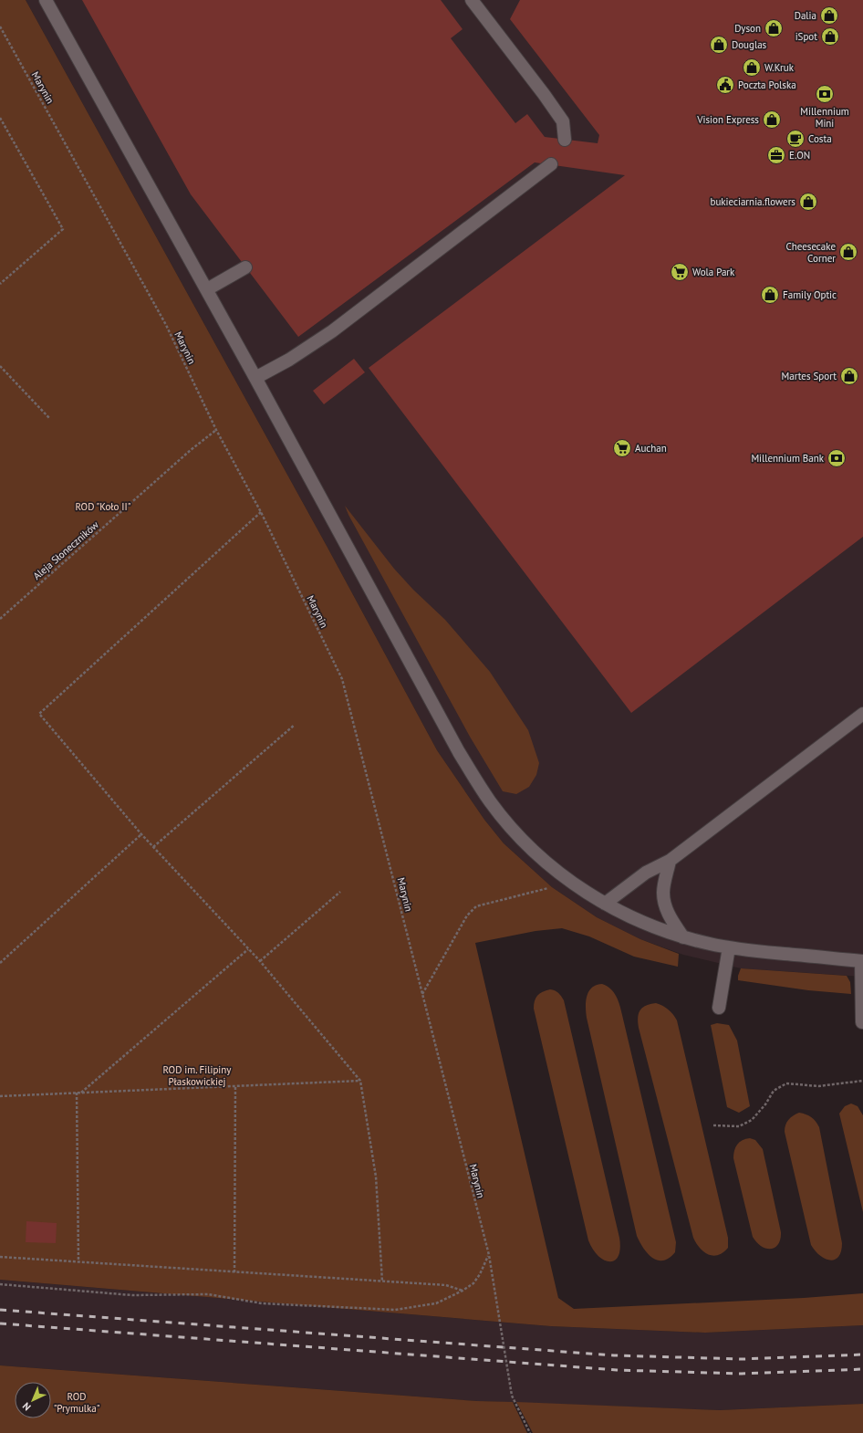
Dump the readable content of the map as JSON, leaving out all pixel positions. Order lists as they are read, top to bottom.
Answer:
{
  "streets": {
    "path": ["Marynin", "Aleja Słoneczników"]
  },
  "crossings": [
    ["Marynin", "Aleja Słoneczników"]
  ],
  "parks": ["ROD \"Koło II\"", "ROD im. Filipiny Płaskowickiej", "ROD \"Prymulka\""],
  "places": {
    "shop": [
      "Dalia",
      "Dyson",
      "iSpot",
      "Douglas",
      "W.Kruk",
      "Vision Express",
      "bukieciarnia.flowers",
      "Cheesecake Corner",
      "Family Optic",
      "Martes Sport"
    ],
    "public building": ["Poczta Polska"],
    "bank": ["Millennium Mini", "Millennium Bank"],
    "cafe": ["Costa"],
    "office": ["E.ON"],
    "supermarket": ["Wola Park", "Auchan"]
  },
  "north": "bottom left"
}
